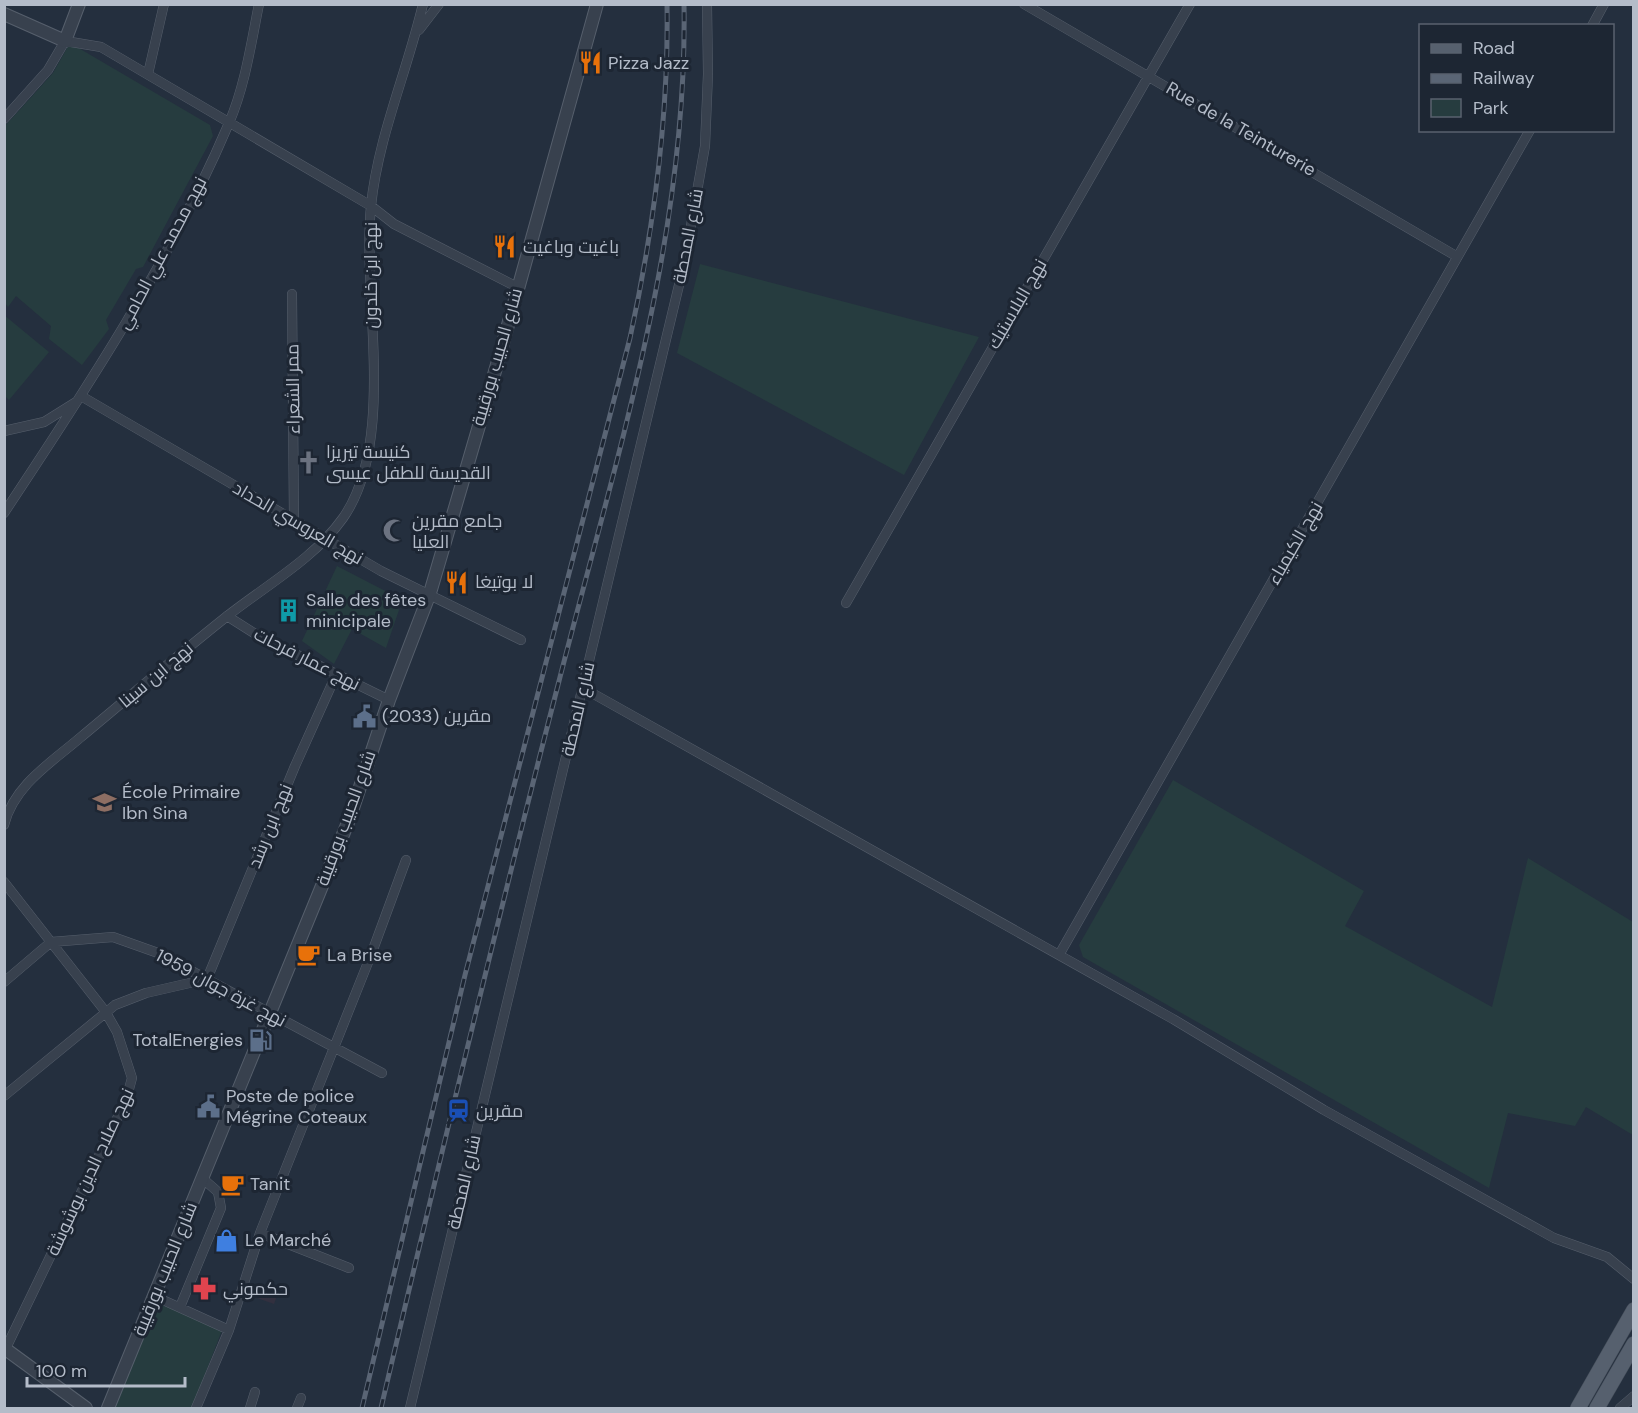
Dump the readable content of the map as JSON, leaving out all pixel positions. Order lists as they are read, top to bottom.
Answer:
{
  "streets": {
    "street": [
      "Rue de la Teinturerie",
      "شارع المحطة",
      "نهج محمد علي الحامي",
      "نهج ابن خلدون",
      "نهج البلاستيك",
      "شارع الحبيب بورقيبة",
      "ممر الشعراء",
      "نهج العروسي الحداد",
      "نهج الكيمياء",
      "نهج عمار فرحات",
      "نهج ابن سينا",
      "نهج ابن رشد",
      "نهج غرة جوان 1959",
      "نهج صلاح الدين بوشوشة"
    ]
  },
  "crossings": [
    ["Rue de la Teinturerie", "نهج البلاستيك"],
    ["Rue de la Teinturerie", "نهج الكيمياء"],
    ["نهج محمد علي الحامي", "نهج العروسي الحداد"],
    ["نهج ابن خلدون", "نهج العروسي الحداد"],
    ["نهج ابن خلدون", "نهج ابن سينا"],
    ["شارع الحبيب بورقيبة", "نهج العروسي الحداد"],
    ["شارع الحبيب بورقيبة", "نهج عمار فرحات"],
    ["شارع الحبيب بورقيبة", "نهج غرة جوان 1959"],
    ["ممر الشعراء", "نهج العروسي الحداد"],
    ["نهج العروسي الحداد", "نهج ابن سينا"],
    ["نهج عمار فرحات", "نهج ابن سينا"],
    ["نهج عمار فرحات", "نهج ابن رشد"],
    ["نهج ابن رشد", "نهج غرة جوان 1959"],
    ["نهج غرة جوان 1959", "نهج صلاح الدين بوشوشة"]
  ],
  "places": {
    "restaurant": ["Pizza Jazz", "باغيت وباغيت", "لا بوتيغا"],
    "church": ["كنيسة تيريزا القديسة للطفل عيسى"],
    "mosque": ["جامع مقرين العليا"],
    "building": ["Salle des fêtes minicipale"],
    "public building": ["مقرين (2033)", "Poste de police Mégrine Coteaux"],
    "school or university": ["École Primaire Ibn Sina"],
    "cafe": ["La Brise", "Tanit"],
    "fuel station": ["TotalEnergies"],
    "station": ["مقرين"],
    "shop": ["Le Marché"],
    "pharmacy": ["حكموني"]
  },
  "legend": ["Road", "Railway", "Park"],
  "scale_bar": "100 m"
}
